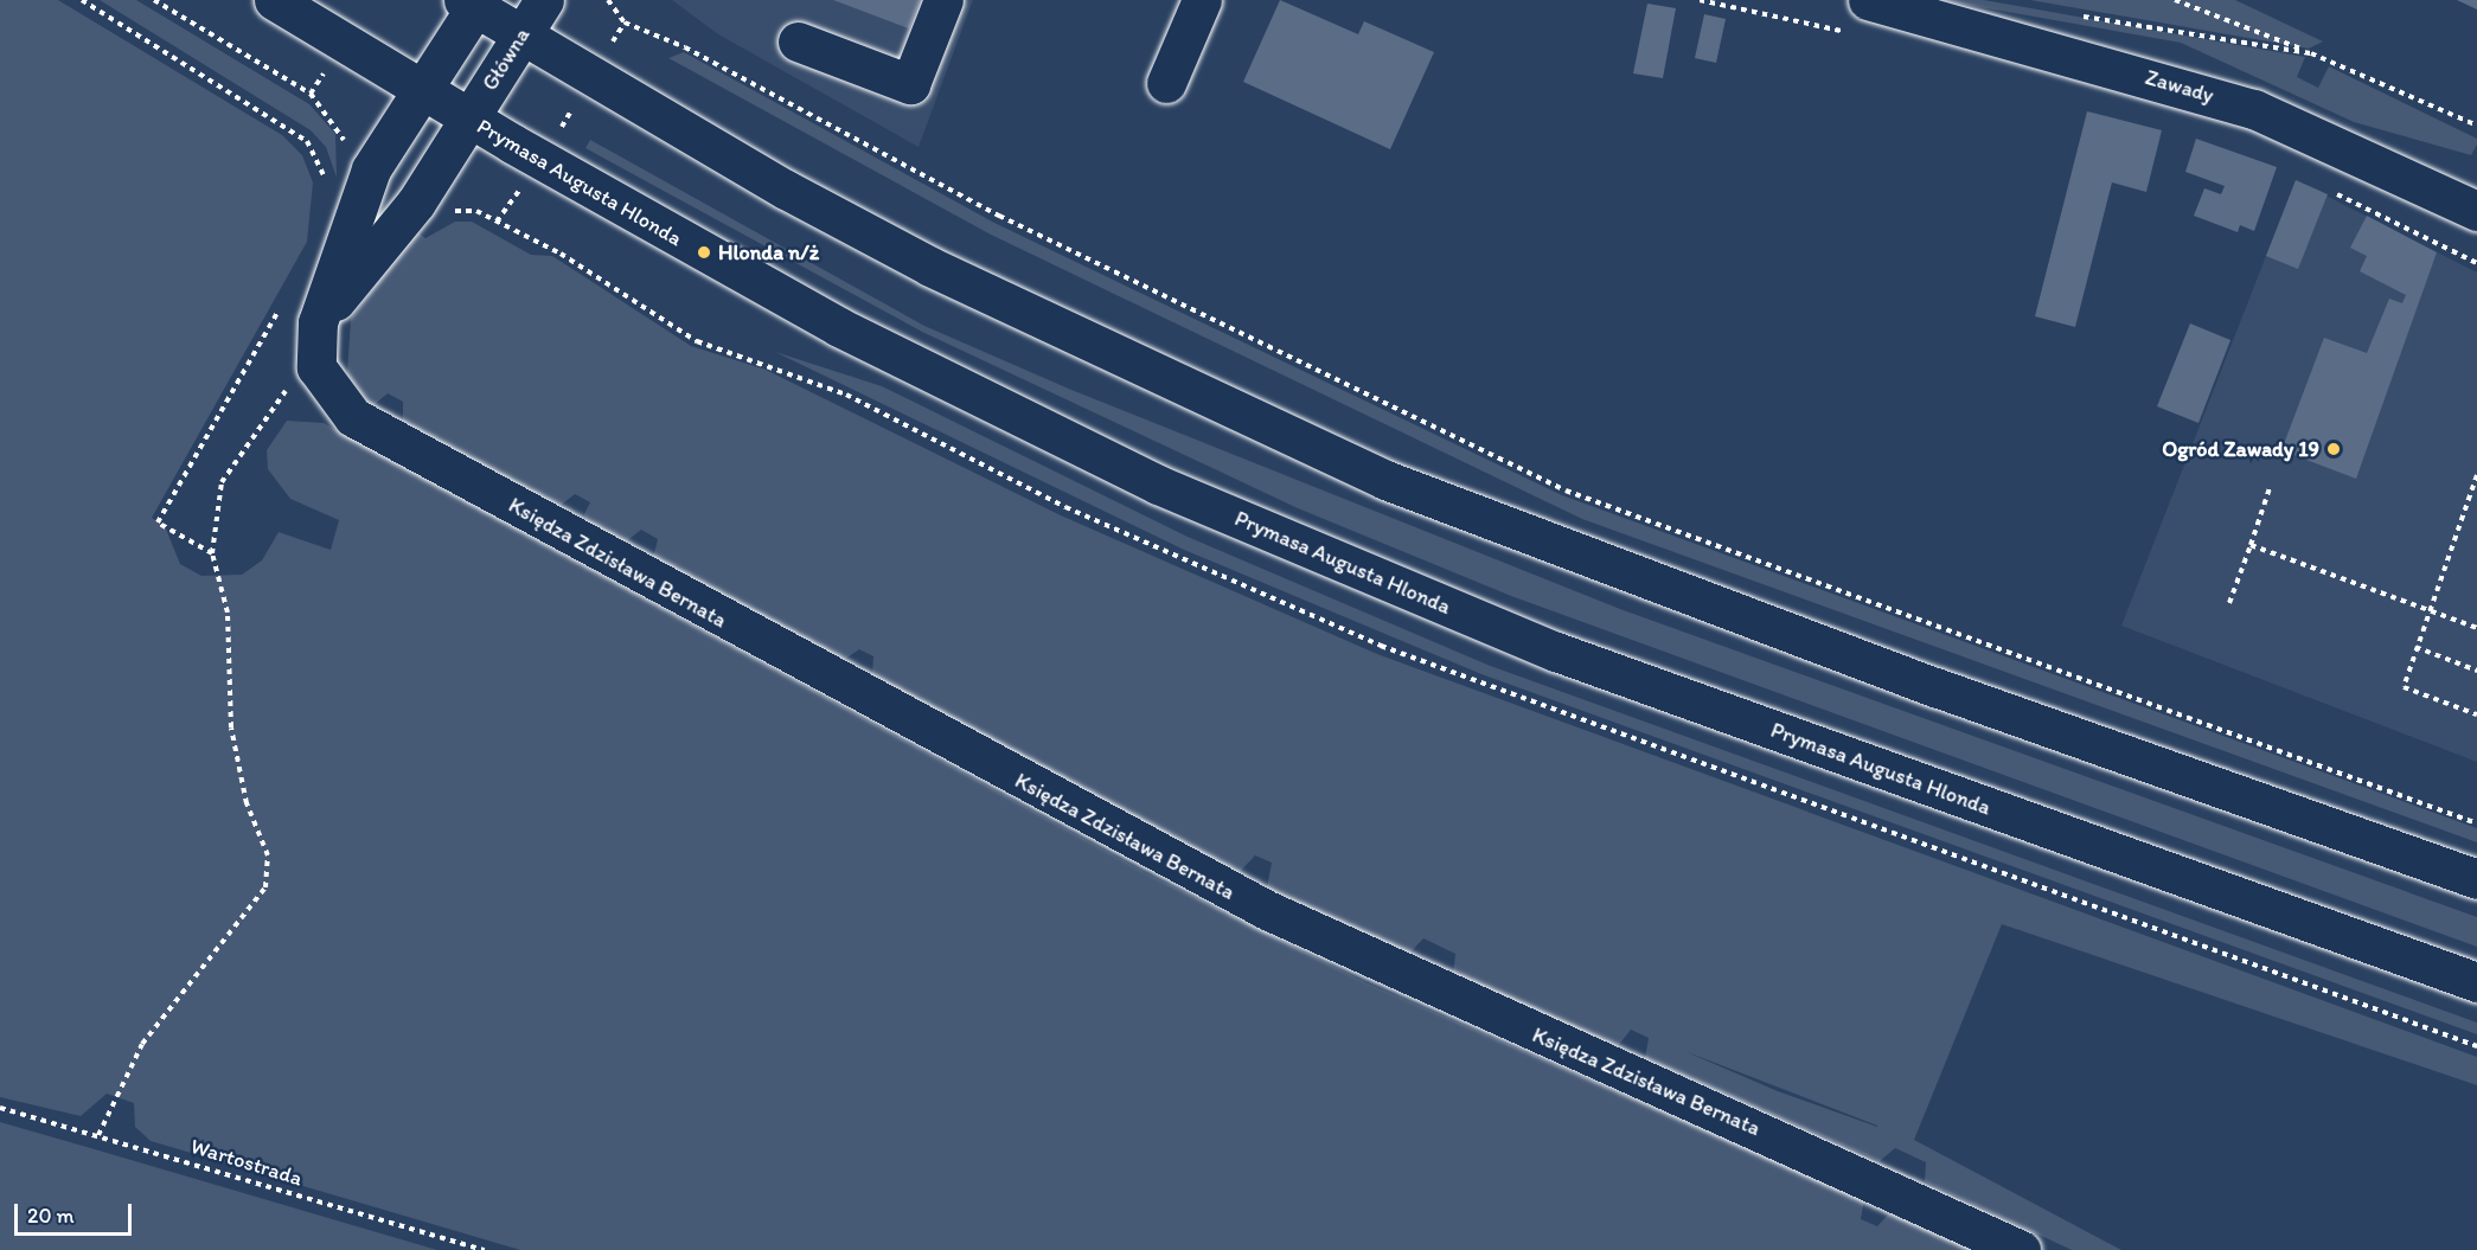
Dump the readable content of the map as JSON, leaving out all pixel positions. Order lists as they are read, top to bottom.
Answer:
{
  "streets": {
    "main road": [
      "Główna",
      "Zawady",
      "Prymasa Augusta Hlonda",
      "Księdza Zdzisława Bernata"
    ],
    "path": ["Wartostrada"]
  },
  "crossings": [
    ["Główna", "Prymasa Augusta Hlonda"]
  ],
  "places": ["Hlonda n/ż", "Ogród Zawady 19"],
  "scale_bar": "20 m"
}
